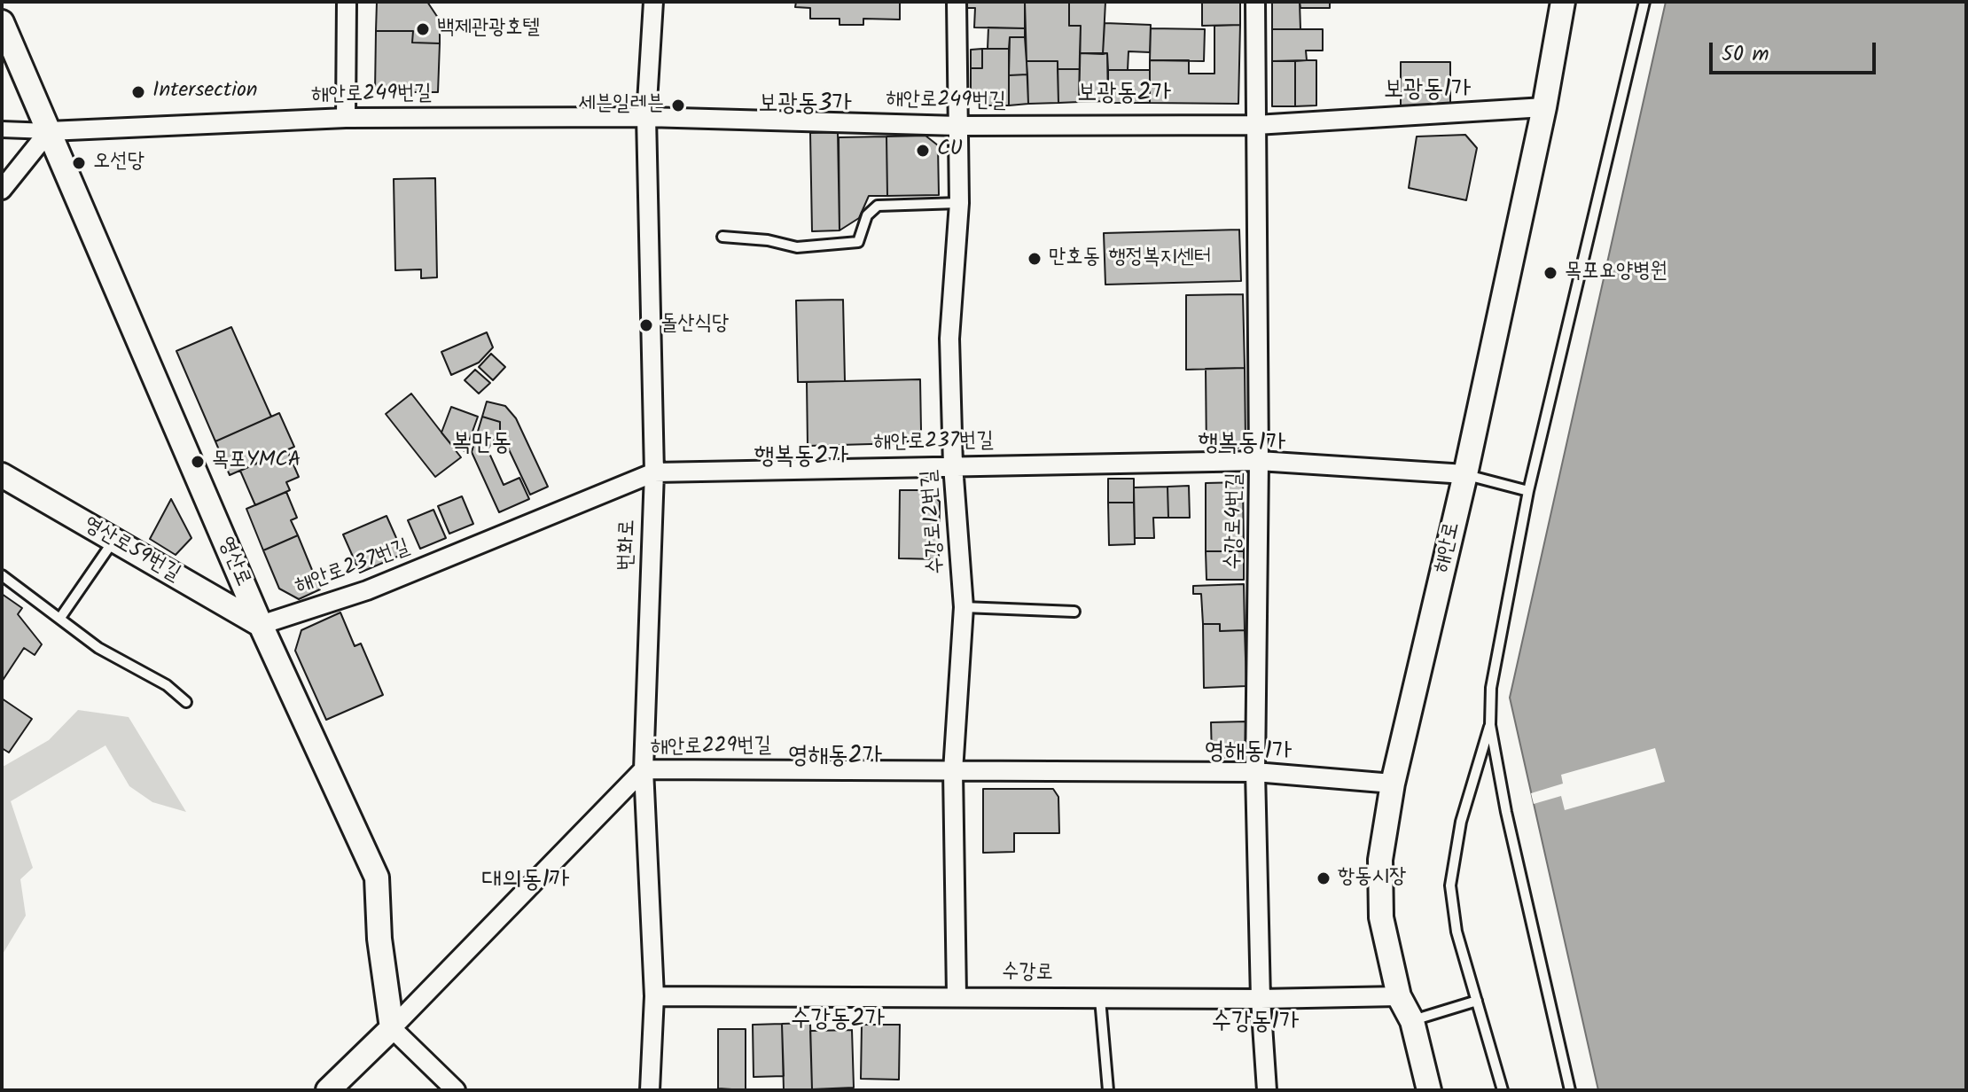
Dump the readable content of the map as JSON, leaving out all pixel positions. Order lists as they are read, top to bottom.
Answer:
{
  "streets": {
    "street": [
      "해안로249번길",
      "해안로237번길",
      "수강로4번길",
      "수강로12번길",
      "번화로",
      "해안로",
      "영산로59번길",
      "영산로",
      "해안로229번길",
      "수강로"
    ]
  },
  "crossings": [
    ["해안로249번길", "수강로4번길"],
    ["해안로249번길", "수강로12번길"],
    ["해안로249번길", "번화로"],
    ["해안로249번길", "해안로"],
    ["해안로249번길", "영산로"],
    ["해안로237번길", "수강로4번길"],
    ["해안로237번길", "수강로12번길"],
    ["해안로237번길", "번화로"],
    ["해안로237번길", "해안로"],
    ["해안로237번길", "영산로59번길"],
    ["해안로237번길", "영산로"],
    ["수강로4번길", "해안로229번길"],
    ["수강로4번길", "수강로"],
    ["수강로12번길", "해안로229번길"],
    ["수강로12번길", "수강로"],
    ["번화로", "해안로229번길"],
    ["번화로", "수강로"],
    ["해안로", "해안로229번길"],
    ["해안로", "수강로"],
    ["영산로59번길", "영산로"],
    ["영산로", "해안로229번길"]
  ],
  "districts": [
    "보광동1가",
    "보광동2가",
    "보광동3가",
    "복만동",
    "행복동1가",
    "행복동2가",
    "영해동1가",
    "영해동2가",
    "대의동1가",
    "수강동2가",
    "수강동1가"
  ],
  "places": [
    "백제관광호텔",
    "Intersection",
    "세븐일레븐",
    "CU",
    "오선당",
    "만호동 행정복지센터",
    "목포요양병원",
    "돌산식당",
    "목포YMCA",
    "항동시장"
  ],
  "scale_bar": "50 m"
}
